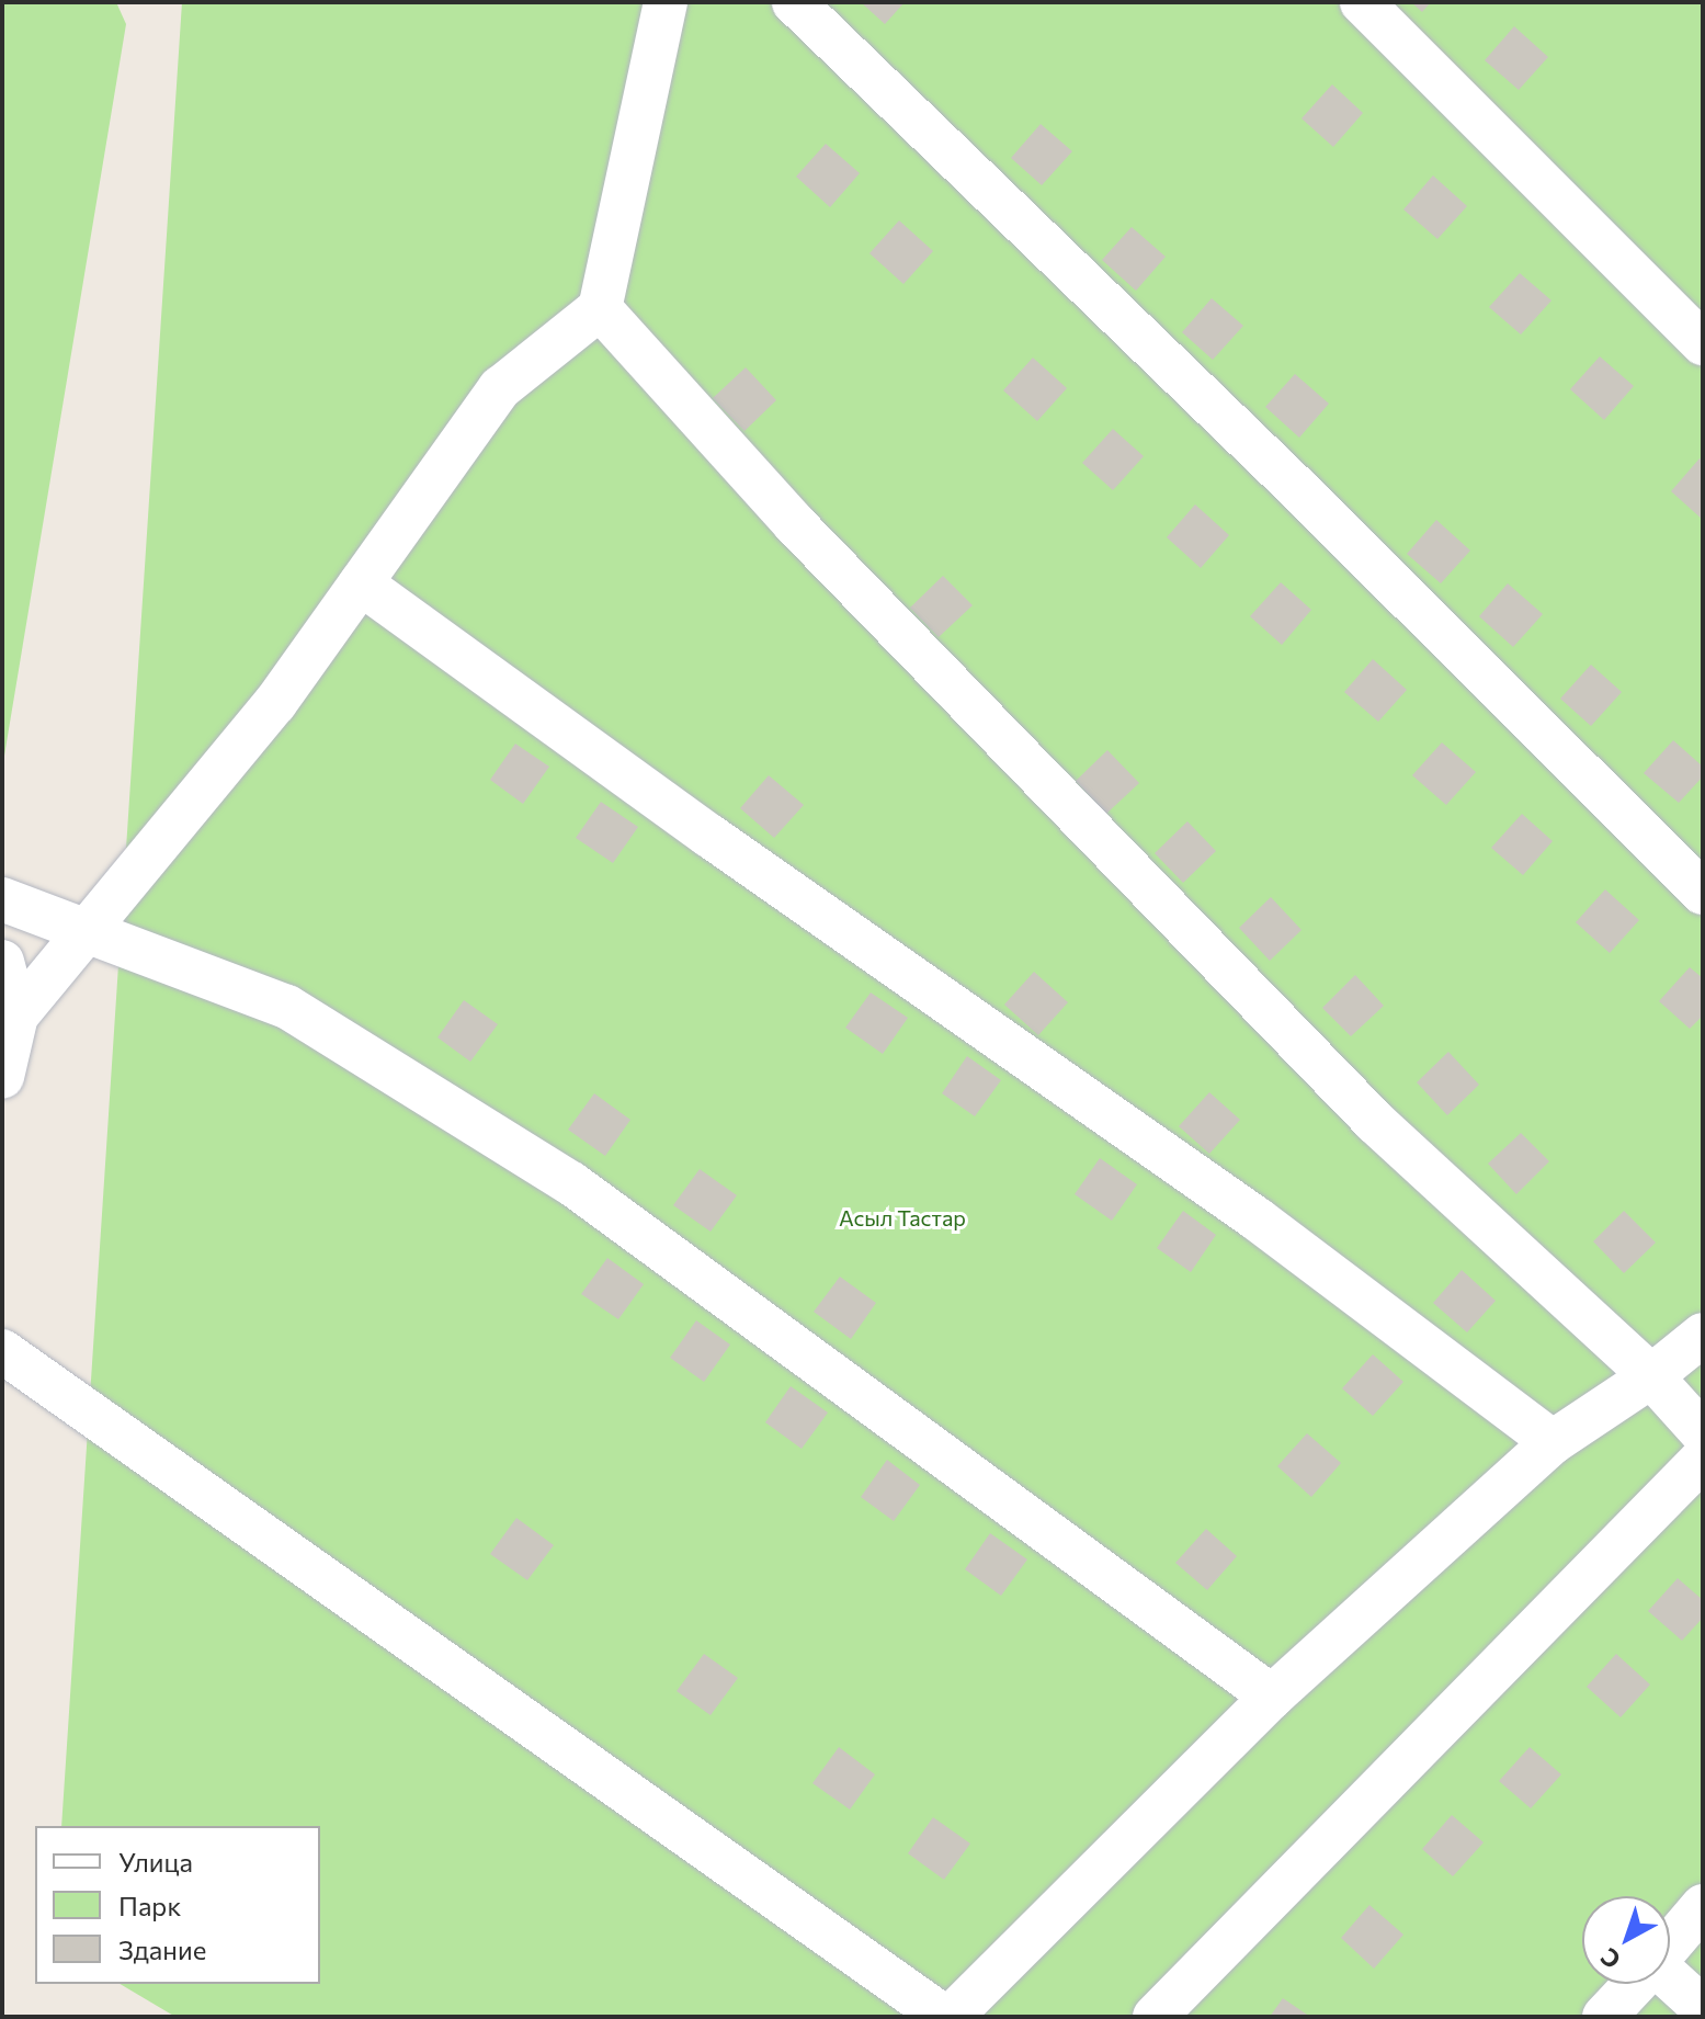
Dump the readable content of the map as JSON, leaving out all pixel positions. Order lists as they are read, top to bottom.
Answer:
{
  "parks": ["Асыл Тастар"],
  "legend": ["Улица", "Парк", "Здание"],
  "north": "bottom left"
}
